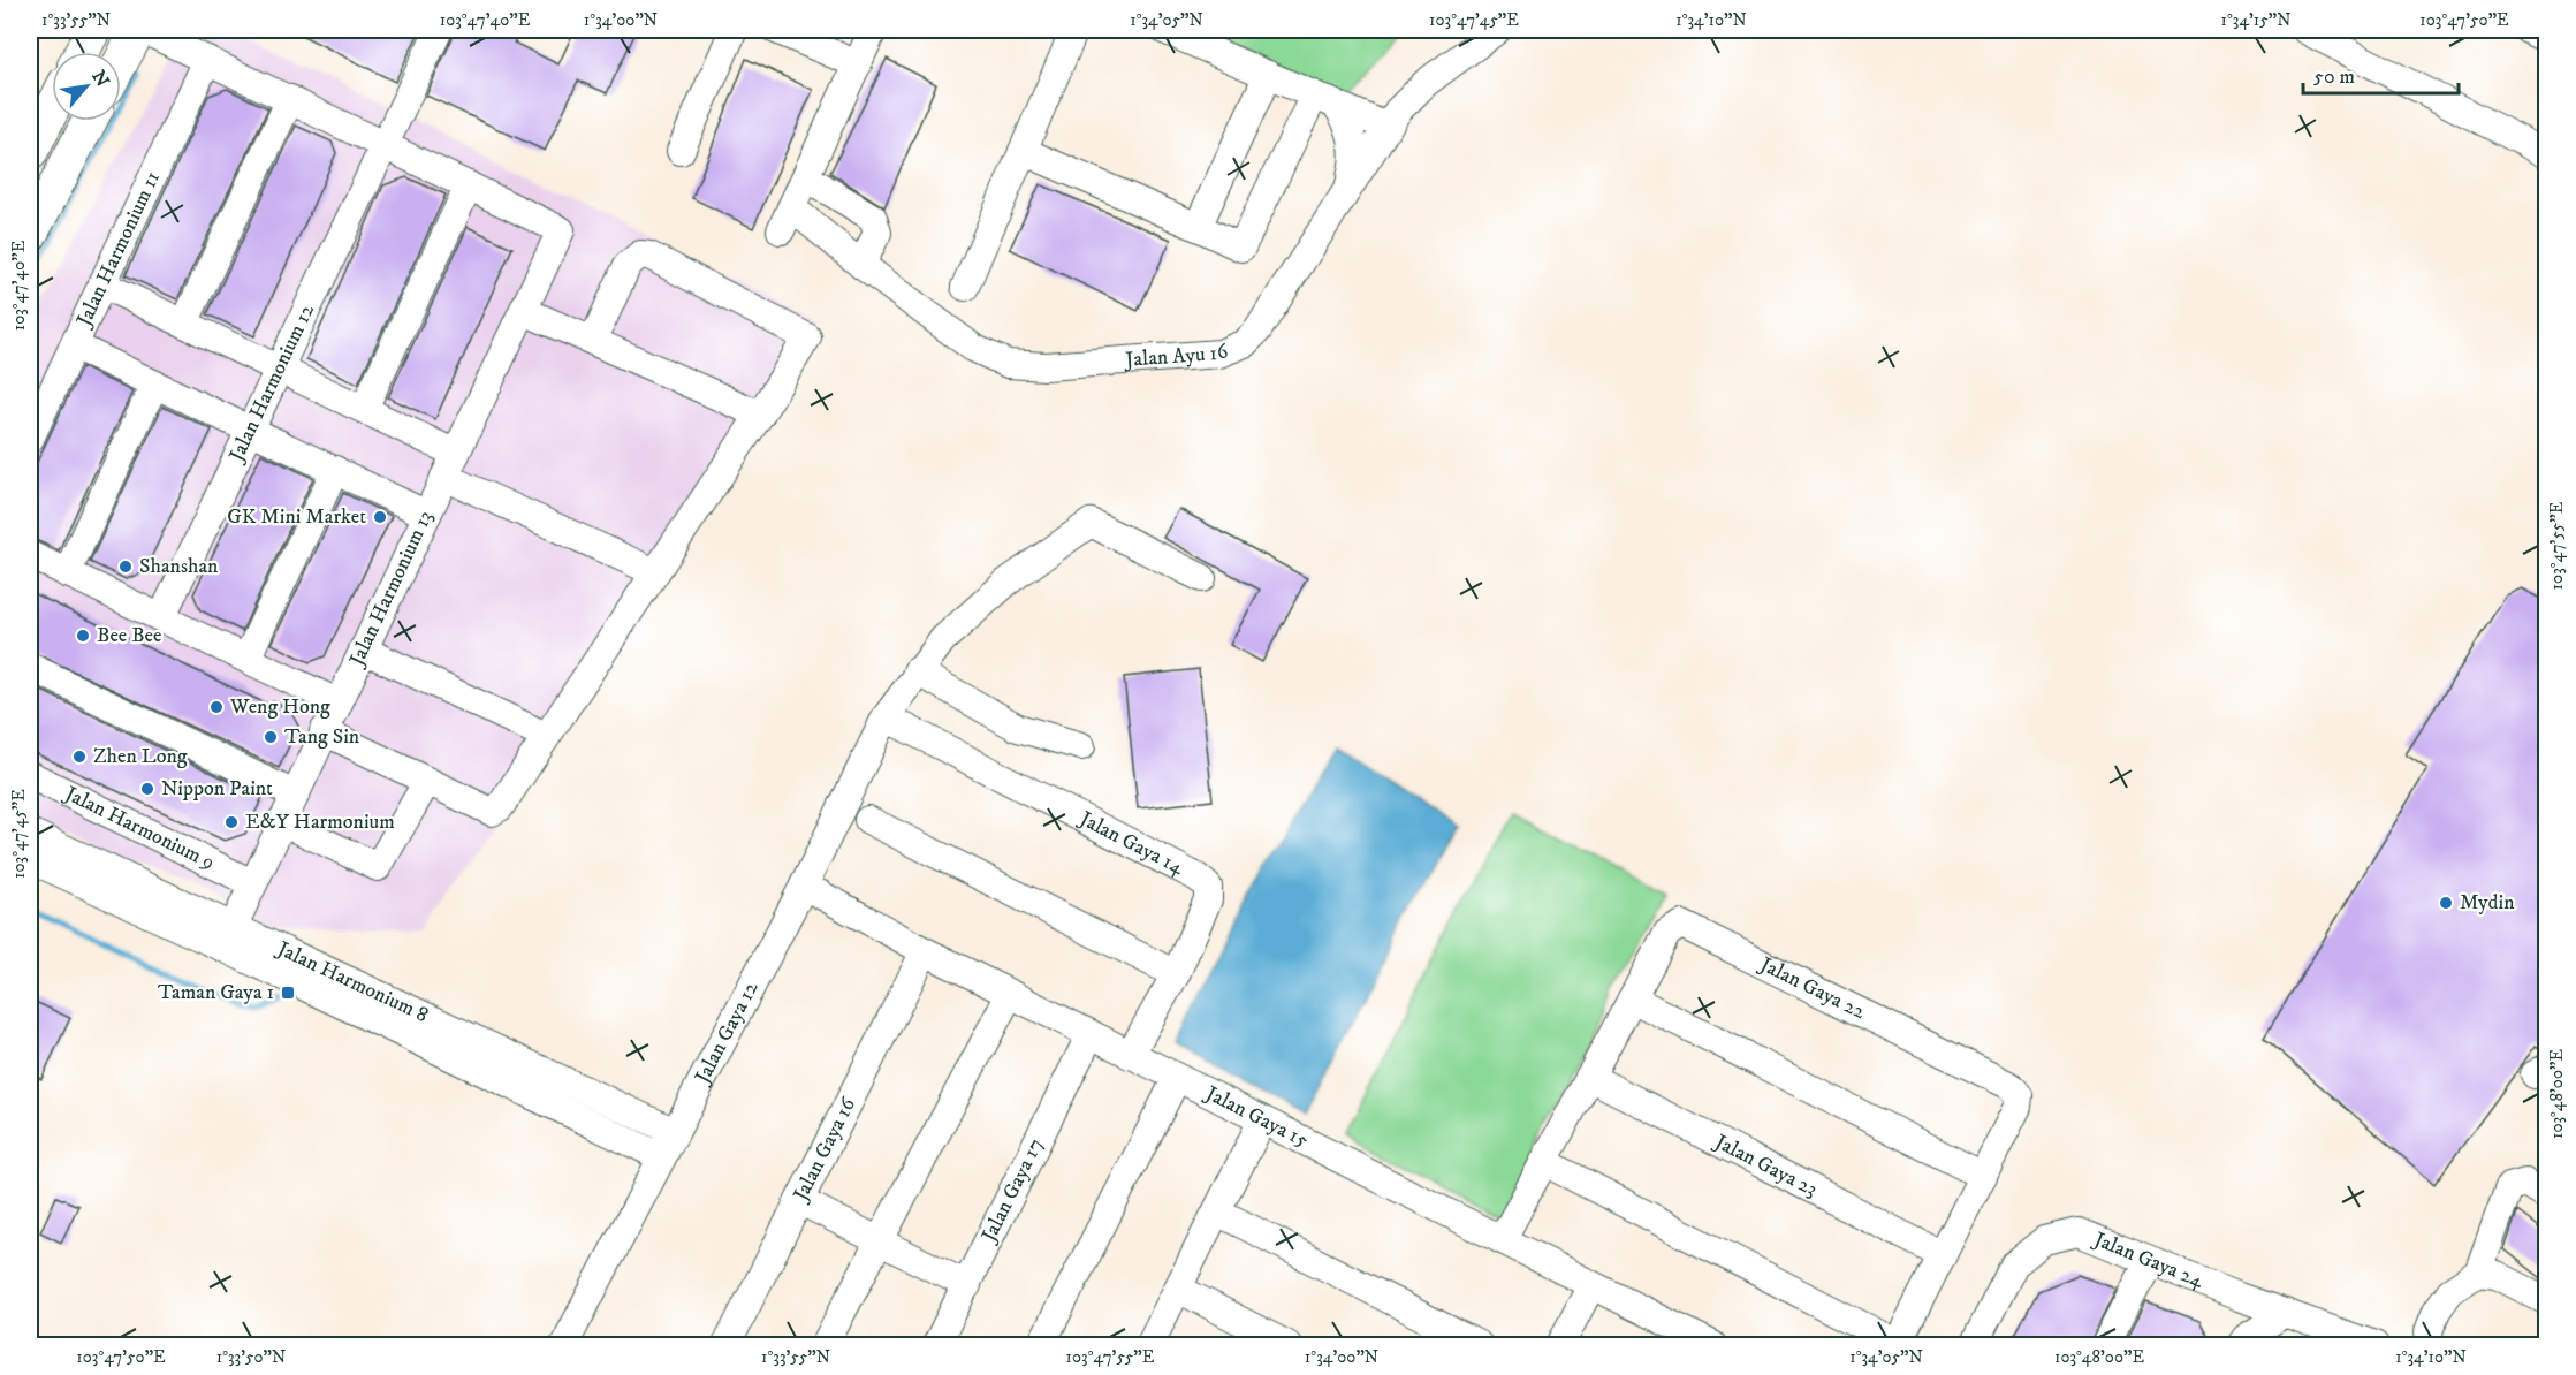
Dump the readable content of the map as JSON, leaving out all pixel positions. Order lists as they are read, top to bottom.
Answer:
{
  "streets": {
    "street": [
      "Jalan Harmonium 11",
      "Jalan Ayu 16",
      "Jalan Harmonium 12",
      "Jalan Harmonium 13",
      "Jalan Harmonium 9",
      "Jalan Gaya 14",
      "Jalan Harmonium 8",
      "Jalan Gaya 22",
      "Jalan Gaya 12",
      "Jalan Gaya 15",
      "Jalan Gaya 16",
      "Jalan Gaya 23",
      "Jalan Gaya 17",
      "Jalan Gaya 24"
    ]
  },
  "crossings": [
    ["Jalan Harmonium 13", "Jalan Harmonium 9"],
    ["Jalan Harmonium 13", "Jalan Harmonium 8"],
    ["Jalan Gaya 14", "Jalan Gaya 12"],
    ["Jalan Gaya 14", "Jalan Gaya 15"],
    ["Jalan Harmonium 8", "Jalan Gaya 12"],
    ["Jalan Gaya 22", "Jalan Gaya 15"],
    ["Jalan Gaya 22", "Jalan Gaya 23"],
    ["Jalan Gaya 12", "Jalan Gaya 15"],
    ["Jalan Gaya 15", "Jalan Gaya 16"],
    ["Jalan Gaya 15", "Jalan Gaya 17"]
  ],
  "places": {
    "other": [
      "GK Mini Market",
      "Shanshan",
      "Bee Bee",
      "Weng Hong",
      "Tang Sin",
      "Zhen Long",
      "Nippon Paint",
      "E&Y Harmonium",
      "Mydin"
    ],
    "transit": ["Taman Gaya 1"]
  },
  "scale_bar": "50 m",
  "north": "top right",
  "coordinates": [
    "1°33'55\"N",
    "103°47'40\"E",
    "1°34'00\"N",
    "1°34'05\"N",
    "103°47'45\"E",
    "1°34'10\"N",
    "1°34'15\"N",
    "103°47'50\"E",
    "103°47'55\"E",
    "103°48'00\"E",
    "1°33'50\"N"
  ]
}
